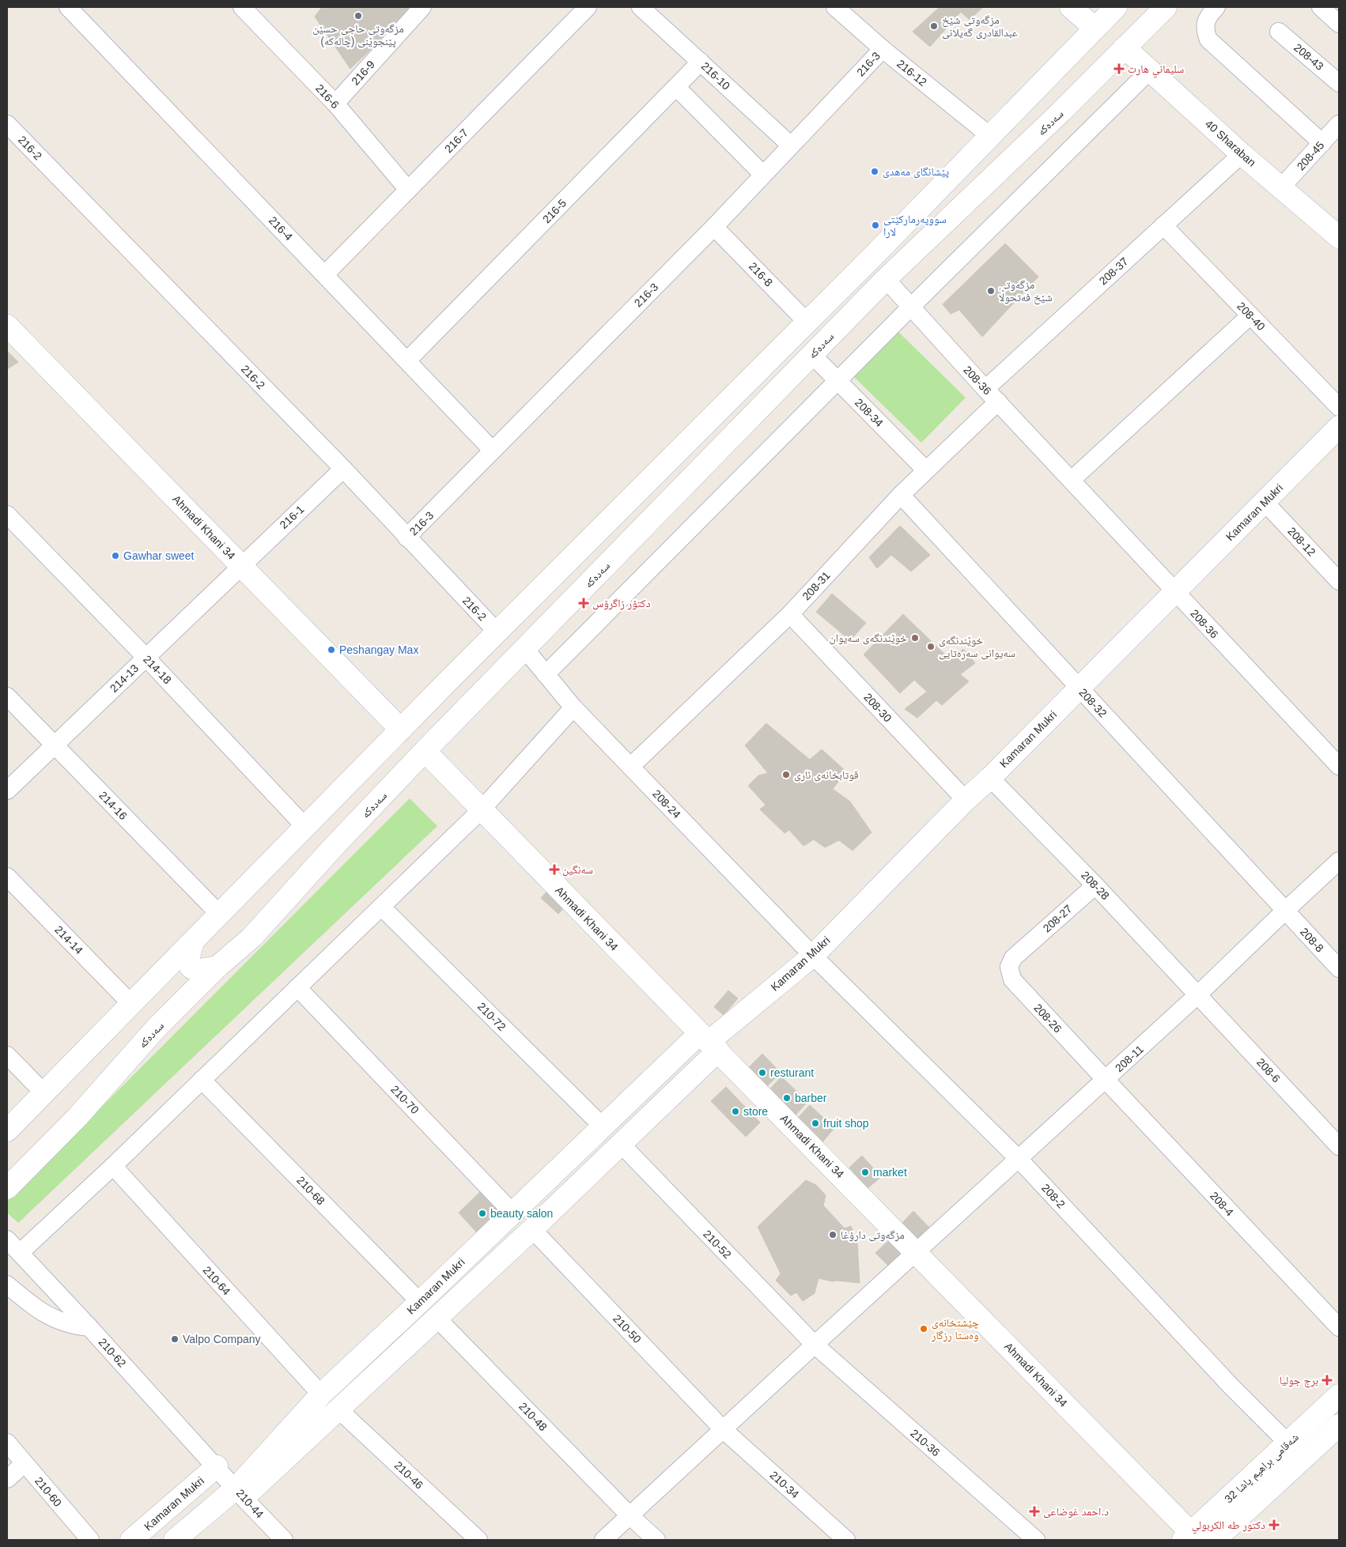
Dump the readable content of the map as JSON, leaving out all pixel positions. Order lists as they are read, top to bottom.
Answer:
{
  "streets": {
    "street": [
      "208-43",
      "216-3",
      "216-9",
      "216-12",
      "216-10",
      "216-6",
      "سەدەکە",
      "216-7",
      "40 Sharaban",
      "216-2",
      "208-45",
      "216-5",
      "216-4",
      "208-37",
      "216-8",
      "208-40",
      "208-36",
      "208-34",
      "Kamaran Mukri",
      "216-1",
      "Ahmadi Khani 34",
      "208-12",
      "208-31",
      "214-18",
      "214-13",
      "208-32",
      "208-30",
      "208-24",
      "214-16",
      "208-28",
      "208-27",
      "214-14",
      "208-8",
      "210-72",
      "208-26",
      "208-11",
      "208-6",
      "210-70",
      "210-68",
      "208-2",
      "208-4",
      "210-52",
      "210-64",
      "210-50",
      "210-62",
      "210-48",
      "210-36",
      "شەقامی براهیم پاشا 32",
      "210-46",
      "210-34",
      "210-60",
      "210-44"
    ]
  },
  "crossings": [
    ["216-3", "216-12"],
    ["216-3", "216-10"],
    ["216-3", "216-2"],
    ["216-3", "216-4"],
    ["216-3", "216-8"],
    ["216-9", "216-6"],
    ["216-10", "216-5"],
    ["216-6", "216-7"],
    ["سەدەکە", "40 Sharaban"],
    ["سەدەکە", "208-36"],
    ["سەدەکە", "208-34"],
    ["سەدەکە", "Ahmadi Khani 34"],
    ["سەدەکە", "208-24"],
    ["216-7", "216-4"],
    ["40 Sharaban", "208-45"],
    ["40 Sharaban", "208-37"],
    ["216-2", "216-1"],
    ["216-5", "216-4"],
    ["208-37", "208-40"],
    ["208-37", "208-36"],
    ["208-36", "Kamaran Mukri"],
    ["208-36", "208-31"],
    ["208-34", "208-31"],
    ["Kamaran Mukri", "Ahmadi Khani 34"],
    ["Kamaran Mukri", "208-12"],
    ["Kamaran Mukri", "208-32"],
    ["Kamaran Mukri", "208-30"],
    ["Kamaran Mukri", "208-24"],
    ["Kamaran Mukri", "208-28"],
    ["Kamaran Mukri", "210-72"],
    ["Kamaran Mukri", "210-70"],
    ["Kamaran Mukri", "210-68"],
    ["Kamaran Mukri", "208-2"],
    ["Kamaran Mukri", "210-52"],
    ["Kamaran Mukri", "210-64"],
    ["Kamaran Mukri", "210-50"],
    ["Kamaran Mukri", "210-62"],
    ["Kamaran Mukri", "210-48"],
    ["Kamaran Mukri", "210-46"],
    ["Kamaran Mukri", "210-44"],
    ["216-1", "Ahmadi Khani 34"],
    ["216-1", "214-13"],
    ["Ahmadi Khani 34", "214-13"],
    ["Ahmadi Khani 34", "208-11"],
    ["Ahmadi Khani 34", "شەقامی براهیم پاشا 32"],
    ["208-31", "208-32"],
    ["208-31", "208-30"],
    ["208-31", "208-24"],
    ["214-18", "214-13"],
    ["214-13", "214-16"],
    ["208-32", "208-8"],
    ["208-32", "208-11"],
    ["208-24", "208-2"],
    ["208-28", "208-27"],
    ["208-28", "208-11"],
    ["208-28", "208-6"],
    ["208-27", "208-26"],
    ["208-8", "208-11"],
    ["208-26", "208-11"],
    ["208-26", "208-4"],
    ["208-11", "208-6"],
    ["208-11", "208-2"],
    ["208-11", "208-4"],
    ["208-2", "شەقامی براهیم پاشا 32"],
    ["210-52", "210-36"],
    ["210-50", "210-34"],
    ["210-62", "210-44"]
  ],
  "places": {
    "other": [
      "مزگەوتی حاجی حسێن پێنجوێنی (چالەکە)",
      "مزگەوتی شێخ عبدالقادری گەیلانی",
      "پێشانگای مەهدی",
      "سووپەرمارکێتی لارا",
      "مزگەوتی شێخ فەتحوڵا",
      "Gawhar sweet",
      "خوێندنگەی سەیوان",
      "خوێندنگەی سەیوانی سەرەتایی",
      "Peshangay Max",
      "قوتابخانەی ئاری",
      "resturant",
      "barber",
      "store",
      "fruit shop",
      "market",
      "beauty salon",
      "مزگەوتی دارۆغا",
      "چێشتخانەی وەستا رزگار",
      "Valpo Company"
    ],
    "health": [
      "سليماني هارت",
      "دکتۆر زاگرۆس",
      "سەنگین",
      "برج جوليا",
      "د.احمد غوضاعی",
      "دكتور طه الكربولي"
    ]
  }
}
